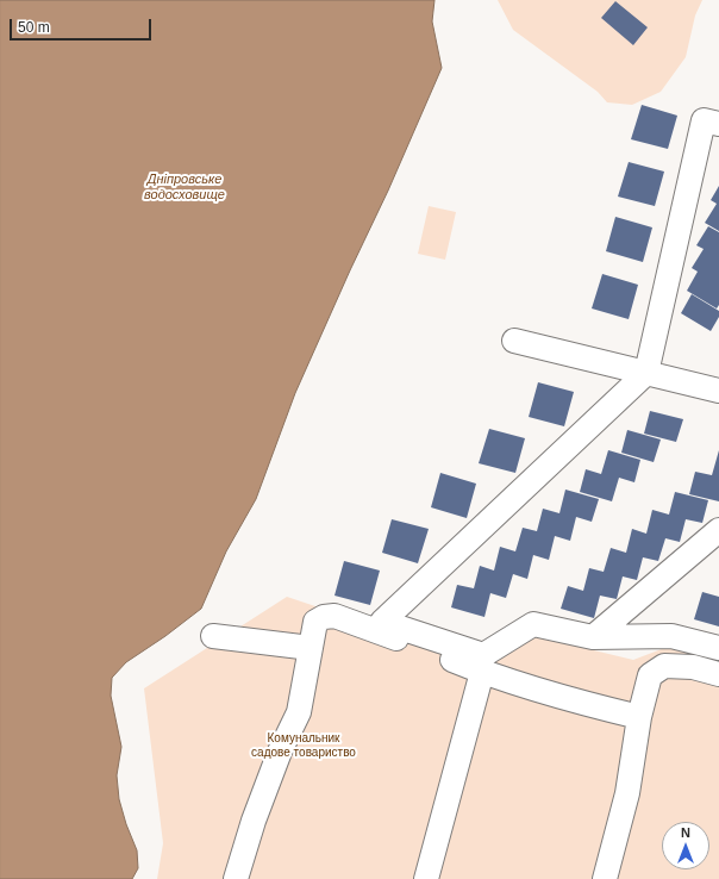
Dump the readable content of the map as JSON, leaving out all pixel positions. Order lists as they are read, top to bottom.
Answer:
{
  "water": ["Дніпровське водосховище"],
  "parks": ["Комунальник садове товариство"],
  "scale_bar": "50 m",
  "north": "top"
}
